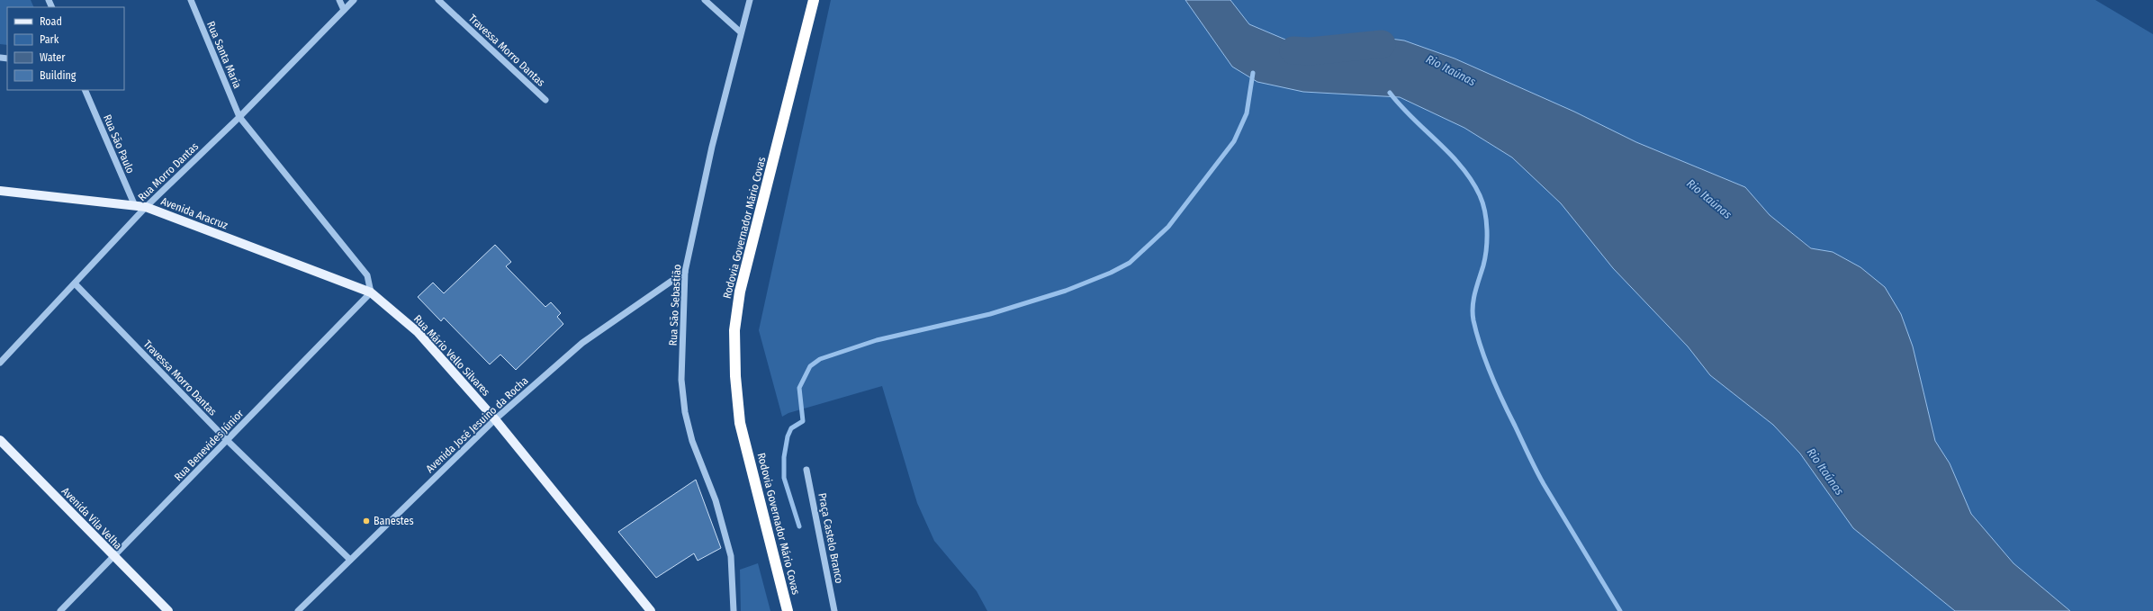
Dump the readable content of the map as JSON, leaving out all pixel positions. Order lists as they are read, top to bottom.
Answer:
{
  "streets": {
    "highway": ["Rodovia Governador Mário Covas"],
    "main road": ["Avenida Aracruz", "Rua Mário Vello Silvares", "Avenida Vila Velha"],
    "street": [
      "Travessa Morro Dantas",
      "Rua Santa Maria",
      "Rua São Paulo",
      "Rua Morro Dantas",
      "Rua São Sebastião",
      "Avenida José Jesuino da Rocha",
      "Rua Benevides Júnior",
      "Praça Castelo Branco"
    ]
  },
  "crossings": [
    ["Travessa Morro Dantas", "Rua Morro Dantas"],
    ["Travessa Morro Dantas", "Avenida José Jesuino da Rocha"],
    ["Travessa Morro Dantas", "Rua Benevides Júnior"],
    ["Rua Santa Maria", "Rua Morro Dantas"],
    ["Rua São Paulo", "Avenida Aracruz"],
    ["Rua Morro Dantas", "Avenida Aracruz"],
    ["Avenida Aracruz", "Rua Mário Vello Silvares"],
    ["Avenida Aracruz", "Rua Benevides Júnior"],
    ["Rua São Sebastião", "Avenida José Jesuino da Rocha"],
    ["Rua Mário Vello Silvares", "Avenida José Jesuino da Rocha"],
    ["Rua Mário Vello Silvares", "Rua Benevides Júnior"],
    ["Rua Benevides Júnior", "Avenida Vila Velha"]
  ],
  "water": ["Rio Itaúnas"],
  "places": ["Banestes"],
  "legend": [
    "Road",
    "Park",
    "Water",
    "Building"
  ]
}
